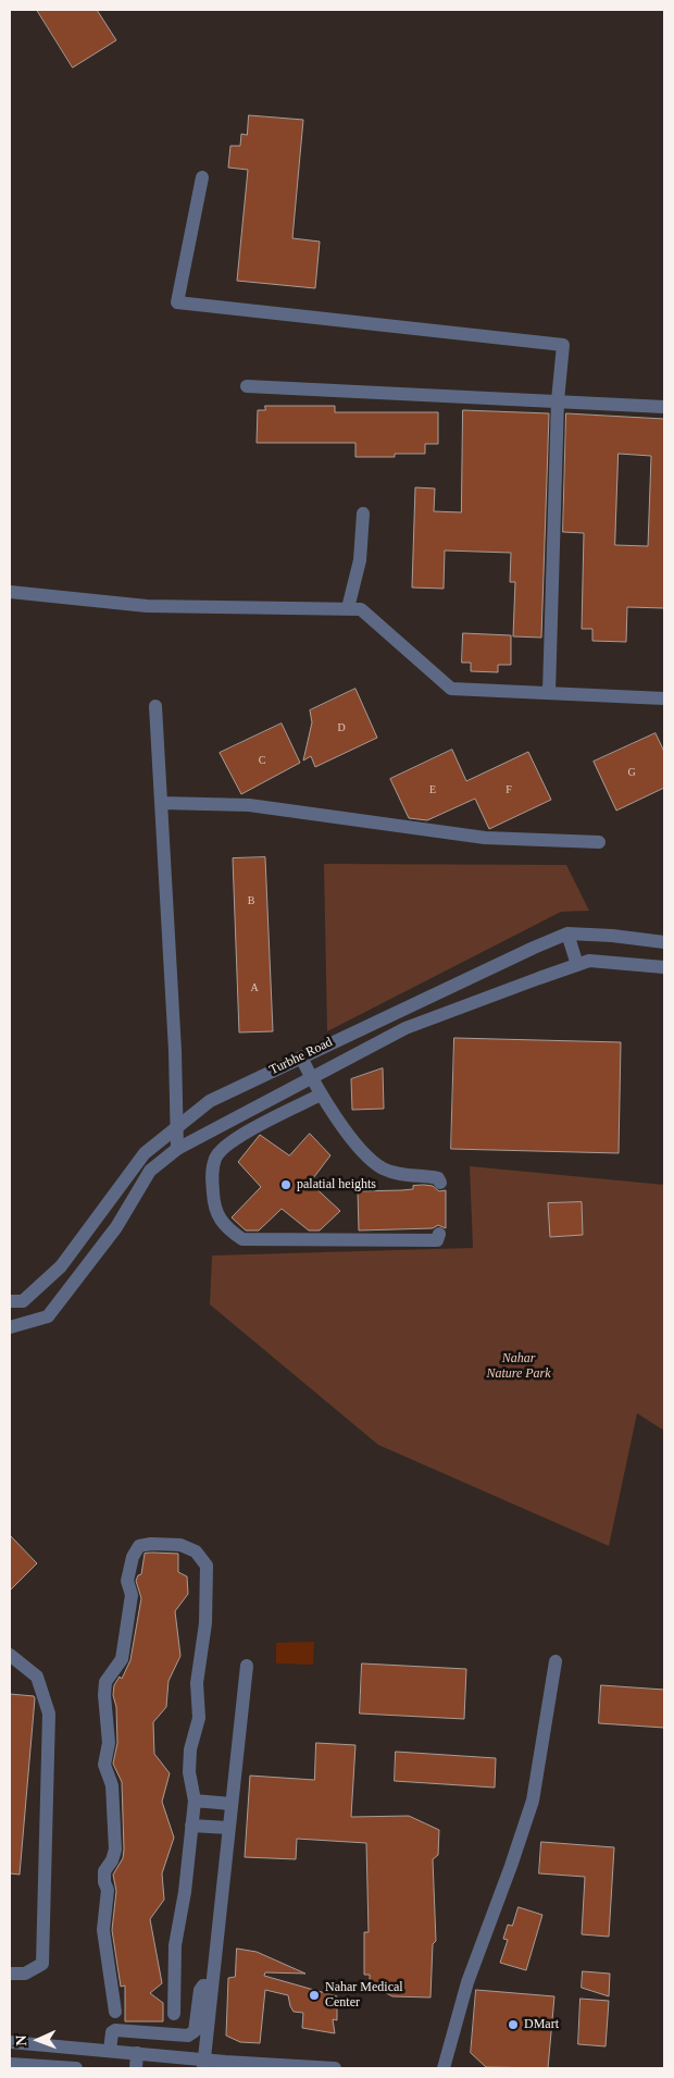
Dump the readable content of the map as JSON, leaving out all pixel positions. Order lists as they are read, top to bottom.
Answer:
{
  "streets": {
    "street": ["Turbhe Road"]
  },
  "parks": ["Nahar Nature Park"],
  "places": ["palatial heights", "Nahar Medical Center", "DMart"],
  "house_numbers": [
    "D",
    "C",
    "G",
    "E",
    "F",
    "B",
    "A"
  ],
  "north": "left"
}
